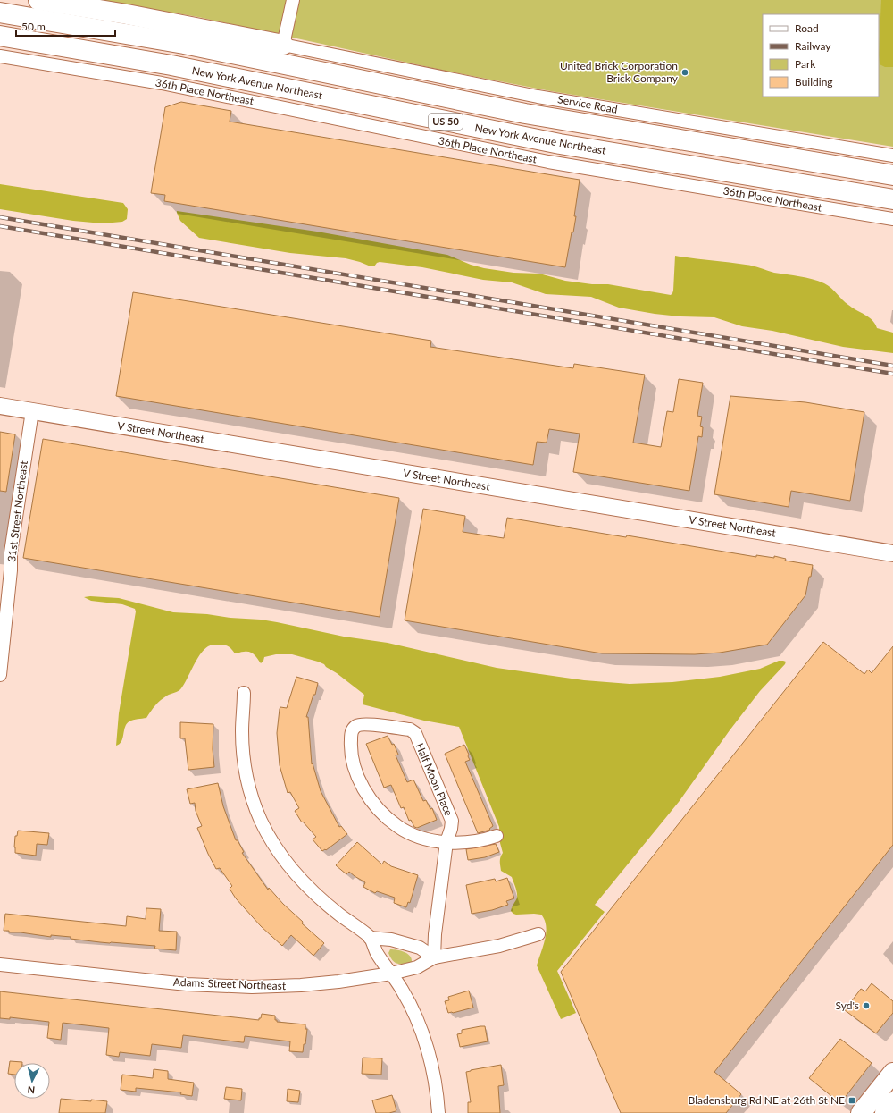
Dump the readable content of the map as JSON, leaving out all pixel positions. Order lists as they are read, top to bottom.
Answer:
{
  "streets": {
    "main road": ["New York Avenue Northeast", "US 50"],
    "street": [
      "36th Place Northeast",
      "Service Road",
      "V Street Northeast",
      "31st Street Northeast",
      "Half Moon Place",
      "Adams Street Northeast"
    ]
  },
  "crossings": [
    ["V Street Northeast", "31st Street Northeast"],
    ["Half Moon Place", "Adams Street Northeast"]
  ],
  "places": {
    "other": ["United Brick Corporation Brick Company", "Syd's"],
    "transit": ["Bladensburg Rd NE at 26th St NE"]
  },
  "legend": [
    "Road",
    "Railway",
    "Park",
    "Building"
  ],
  "scale_bar": "50 m",
  "north": "bottom"
}
